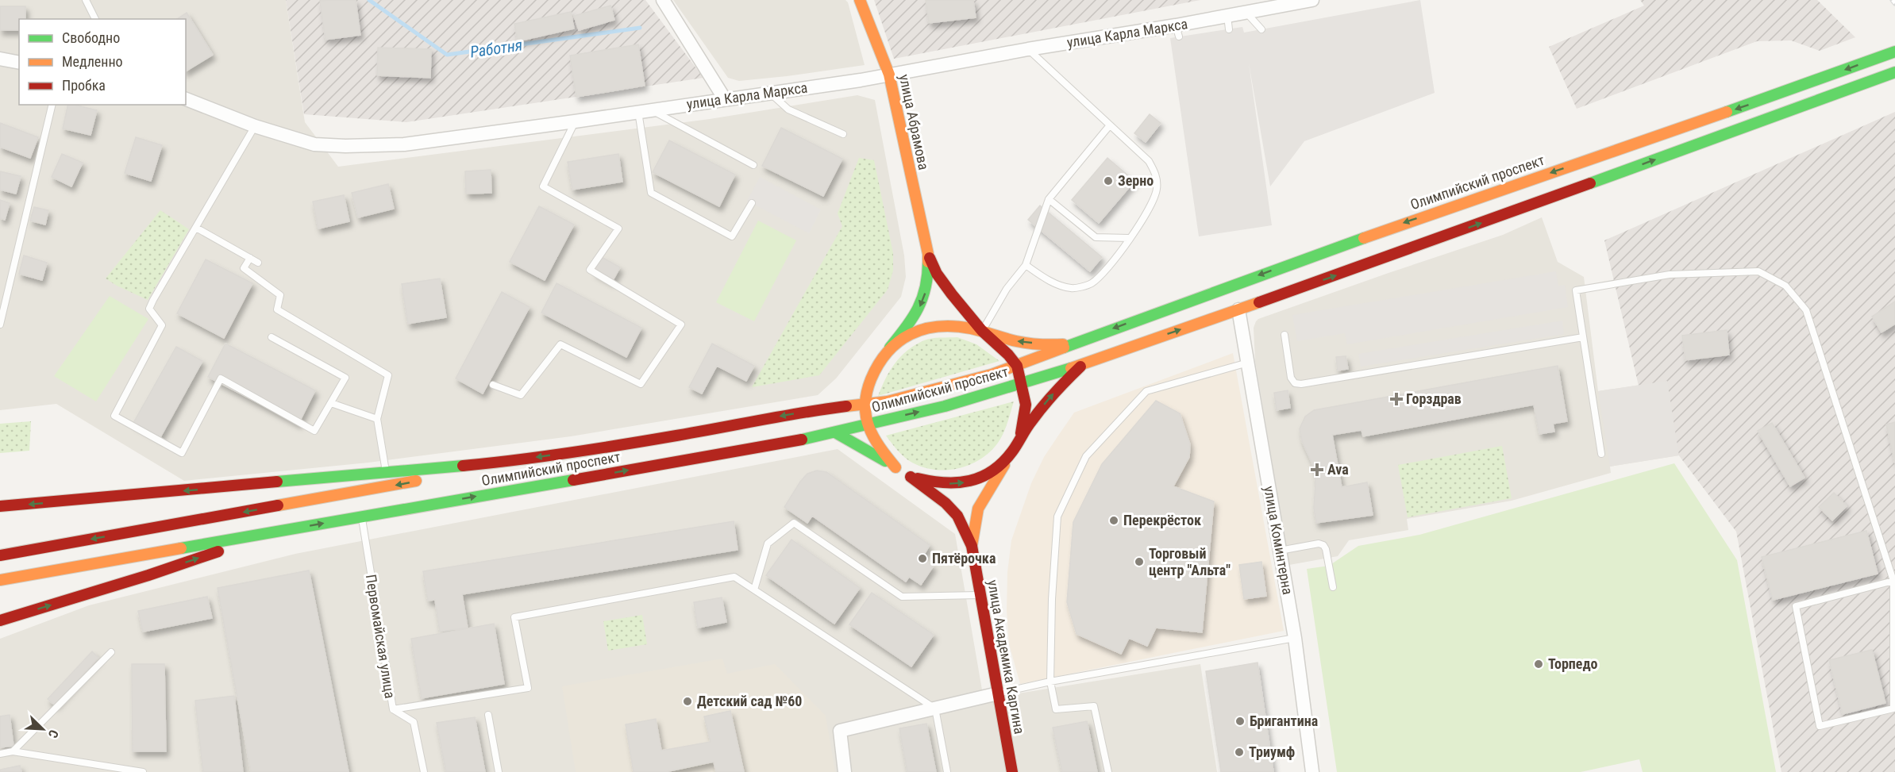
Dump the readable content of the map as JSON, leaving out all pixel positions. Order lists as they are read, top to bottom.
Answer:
{
  "streets": {
    "main road": ["улица Абрамова", "Олимпийский проспект", "улица Академика Каргина"],
    "street": ["улица Карла Маркса", "улица Коминтерна"],
    "lane": ["Первомайская улица"]
  },
  "crossings": [
    ["улица Карла Маркса", "улица Абрамова"],
    ["Олимпийский проспект", "улица Коминтерна"],
    ["Олимпийский проспект", "Первомайская улица"]
  ],
  "water": ["Работня"],
  "places": {
    "other": [
      "Зерно",
      "Перекрёсток",
      "Пятёрочка",
      "Торговый центр \"Альта\"",
      "Торпедо",
      "Детский сад №60",
      "Бригантина",
      "Триумф"
    ],
    "health": ["Горздрав", "Ava"]
  },
  "legend": ["Свободно", "Медленно", "Пробка"],
  "north": "bottom right"
}
